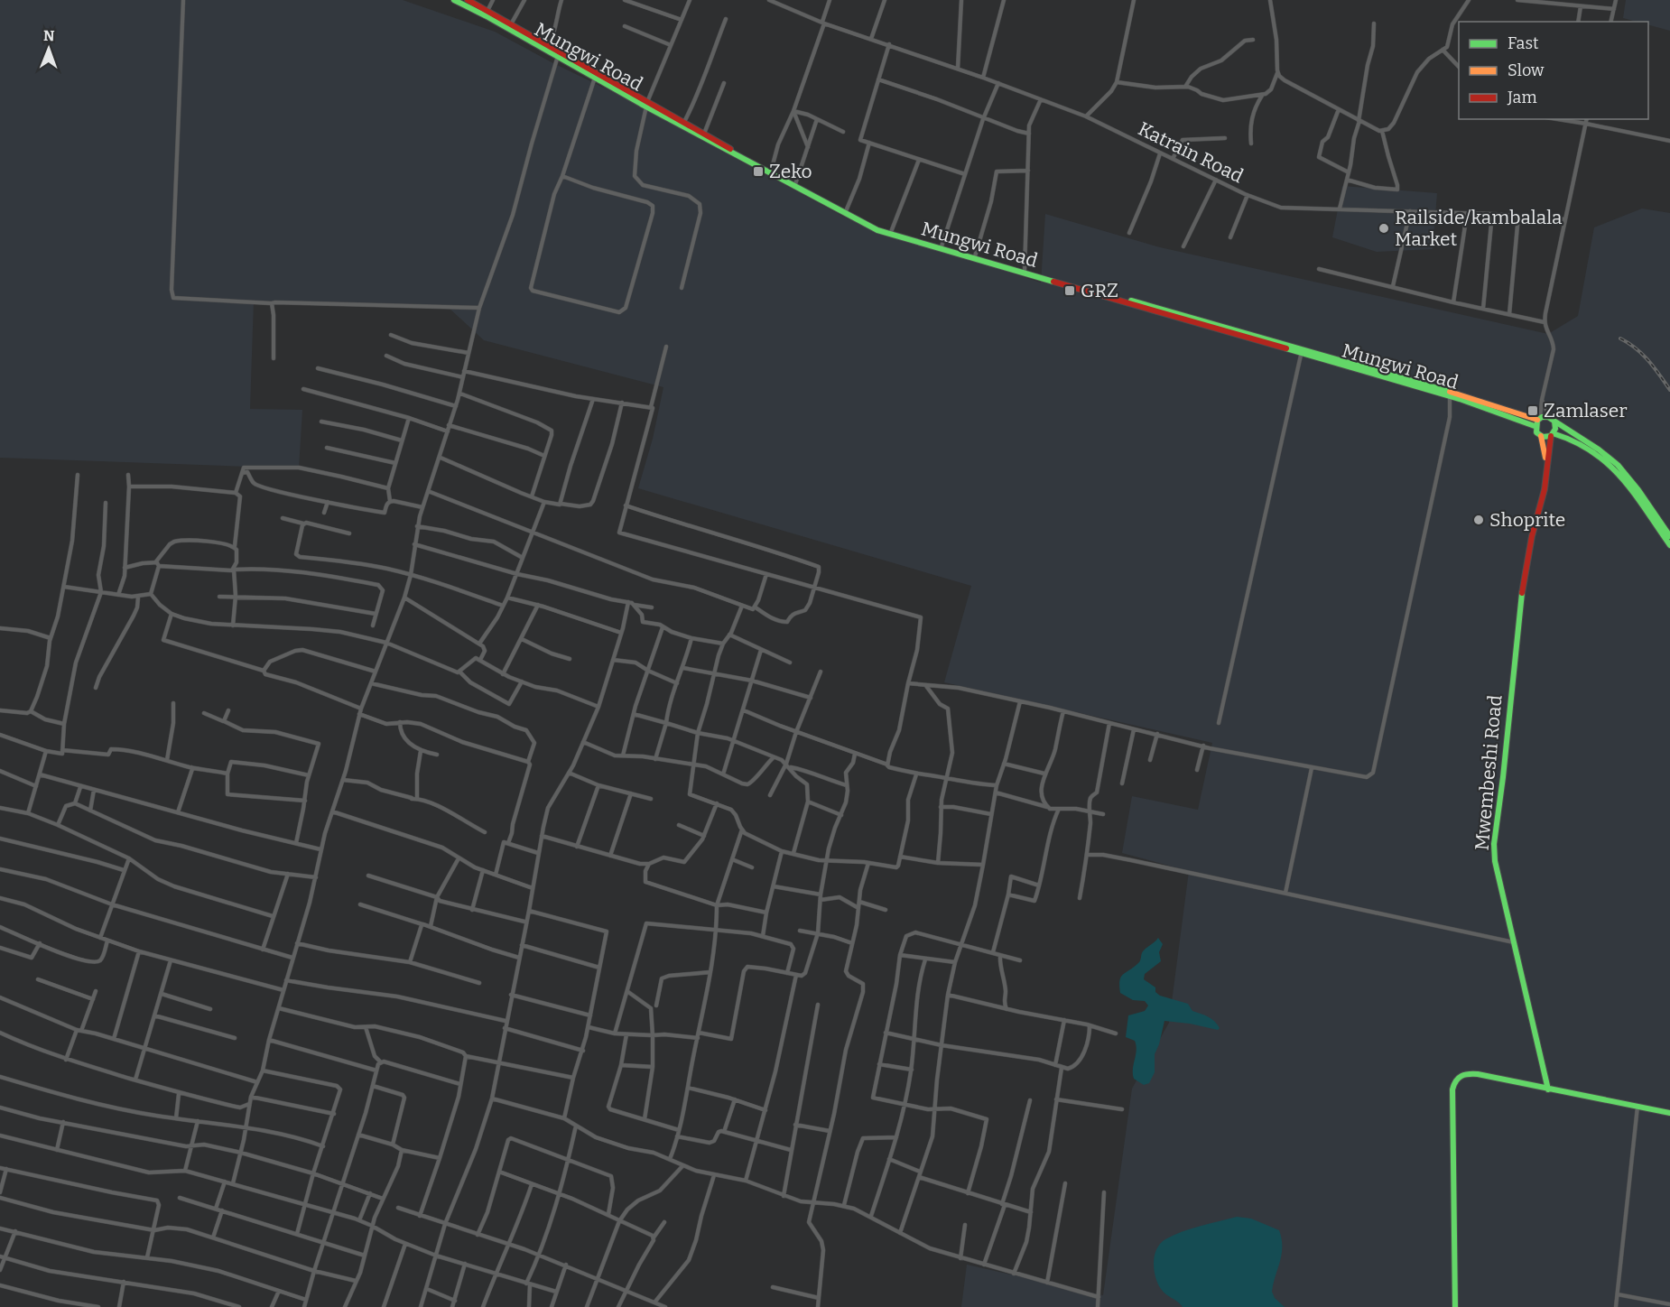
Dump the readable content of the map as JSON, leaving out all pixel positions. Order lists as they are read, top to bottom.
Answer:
{
  "streets": {
    "main road": ["Mungwi Road", "Mwembeshi Road"],
    "street": ["Katrain Road"]
  },
  "places": {
    "transit": ["Zeko", "GRZ", "Zamlaser"],
    "other": ["Railside/kambalala Market", "Shoprite"]
  },
  "legend": ["Fast", "Slow", "Jam"],
  "north": "top"
}
